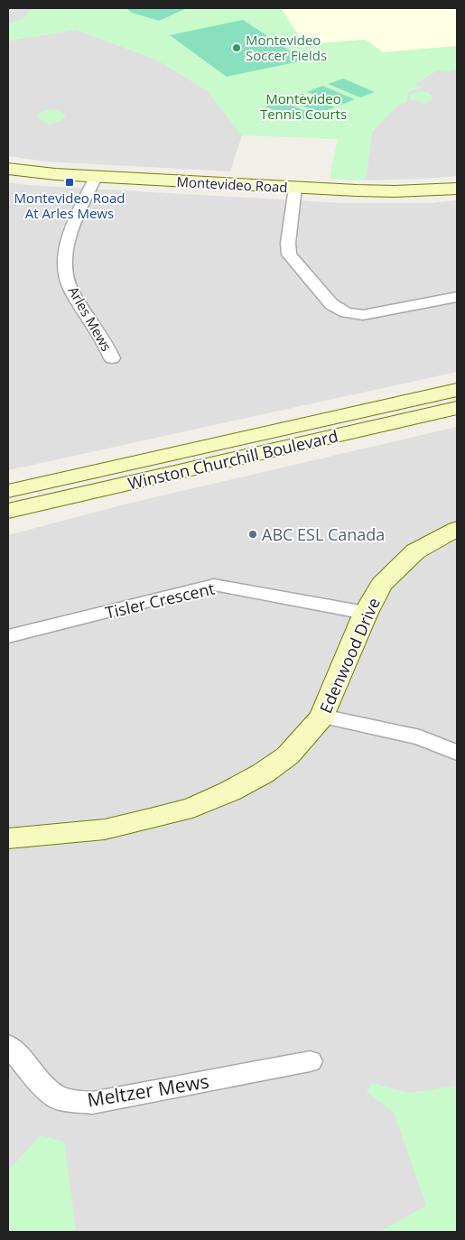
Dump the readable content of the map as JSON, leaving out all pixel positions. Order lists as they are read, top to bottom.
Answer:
{
  "streets": {
    "street": [
      "Montevideo Road",
      "Arles Mews",
      "Winston Churchill Boulevard",
      "Tisler Crescent",
      "Edenwood Drive",
      "Meltzer Mews"
    ]
  },
  "crossings": [
    ["Montevideo Road", "Arles Mews"],
    ["Tisler Crescent", "Edenwood Drive"]
  ],
  "parks": ["Montevideo Tennis Courts"],
  "places": {
    "other": ["Montevideo Soccer Fields", "ABC ESL Canada"],
    "transit": ["Montevideo Road At Arles Mews"]
  }
}
